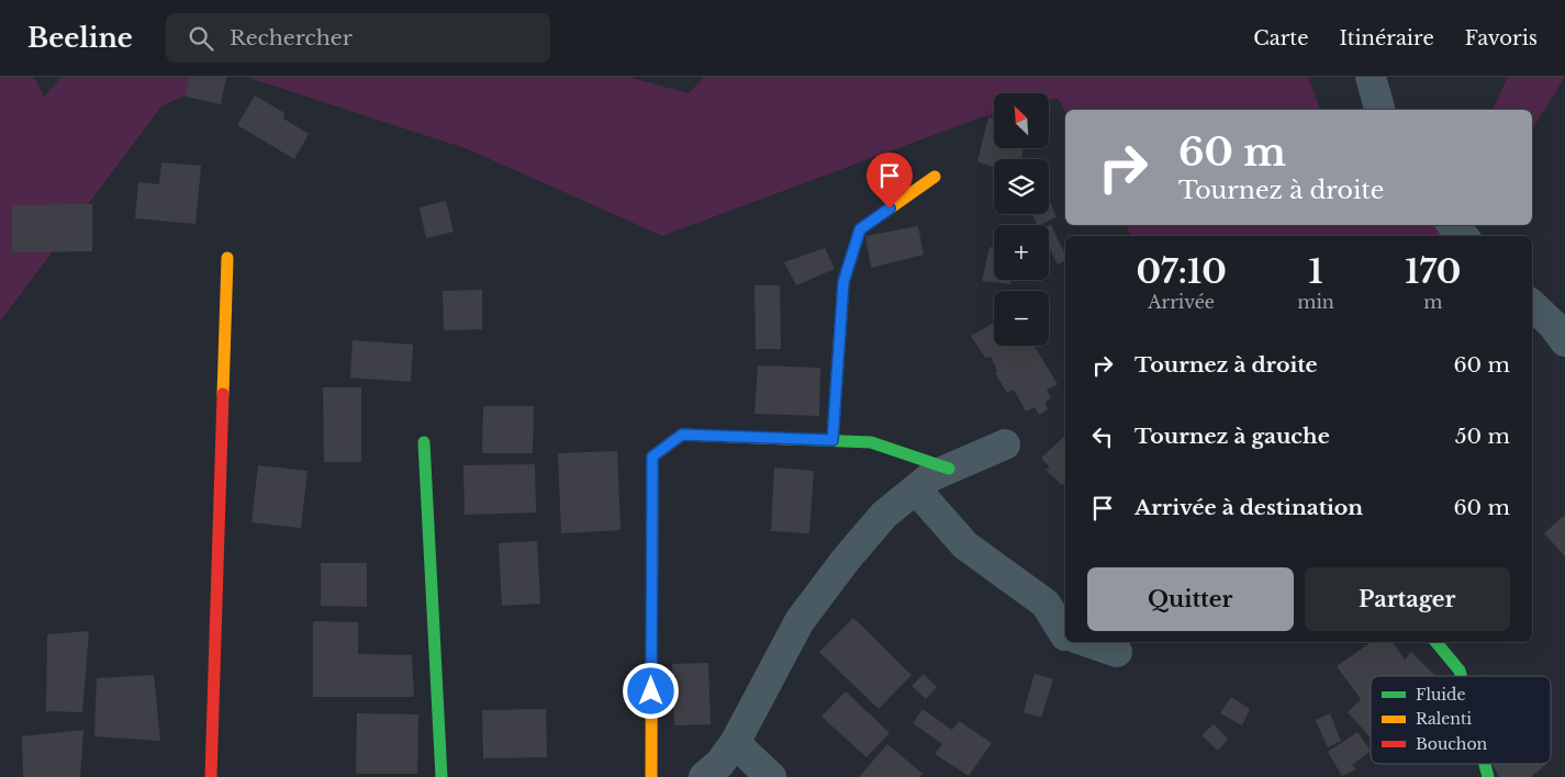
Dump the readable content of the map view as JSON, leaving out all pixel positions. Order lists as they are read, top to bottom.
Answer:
{
  "legend": ["Fluide", "Ralenti", "Bouchon"],
  "north": "top left",
  "page": {
    "header": "Beeline",
    "search": "Rechercher",
    "nav": ["Carte", "Itinéraire", "Favoris"],
    "map_buttons": ["+", "−"],
    "turn": ["60 m", "Tournez à droite"],
    "eta": [
      "07:10",
      "Arrivée",
      "1",
      "min",
      "170",
      "m"
    ],
    "list": [
      {
        "name": "Tournez à droite",
        "value": "60 m"
      },
      {
        "name": "Tournez à gauche",
        "value": "50 m"
      },
      {
        "name": "Arrivée à destination",
        "value": "60 m"
      }
    ],
    "buttons": ["Quitter", "Partager"]
  }
}
